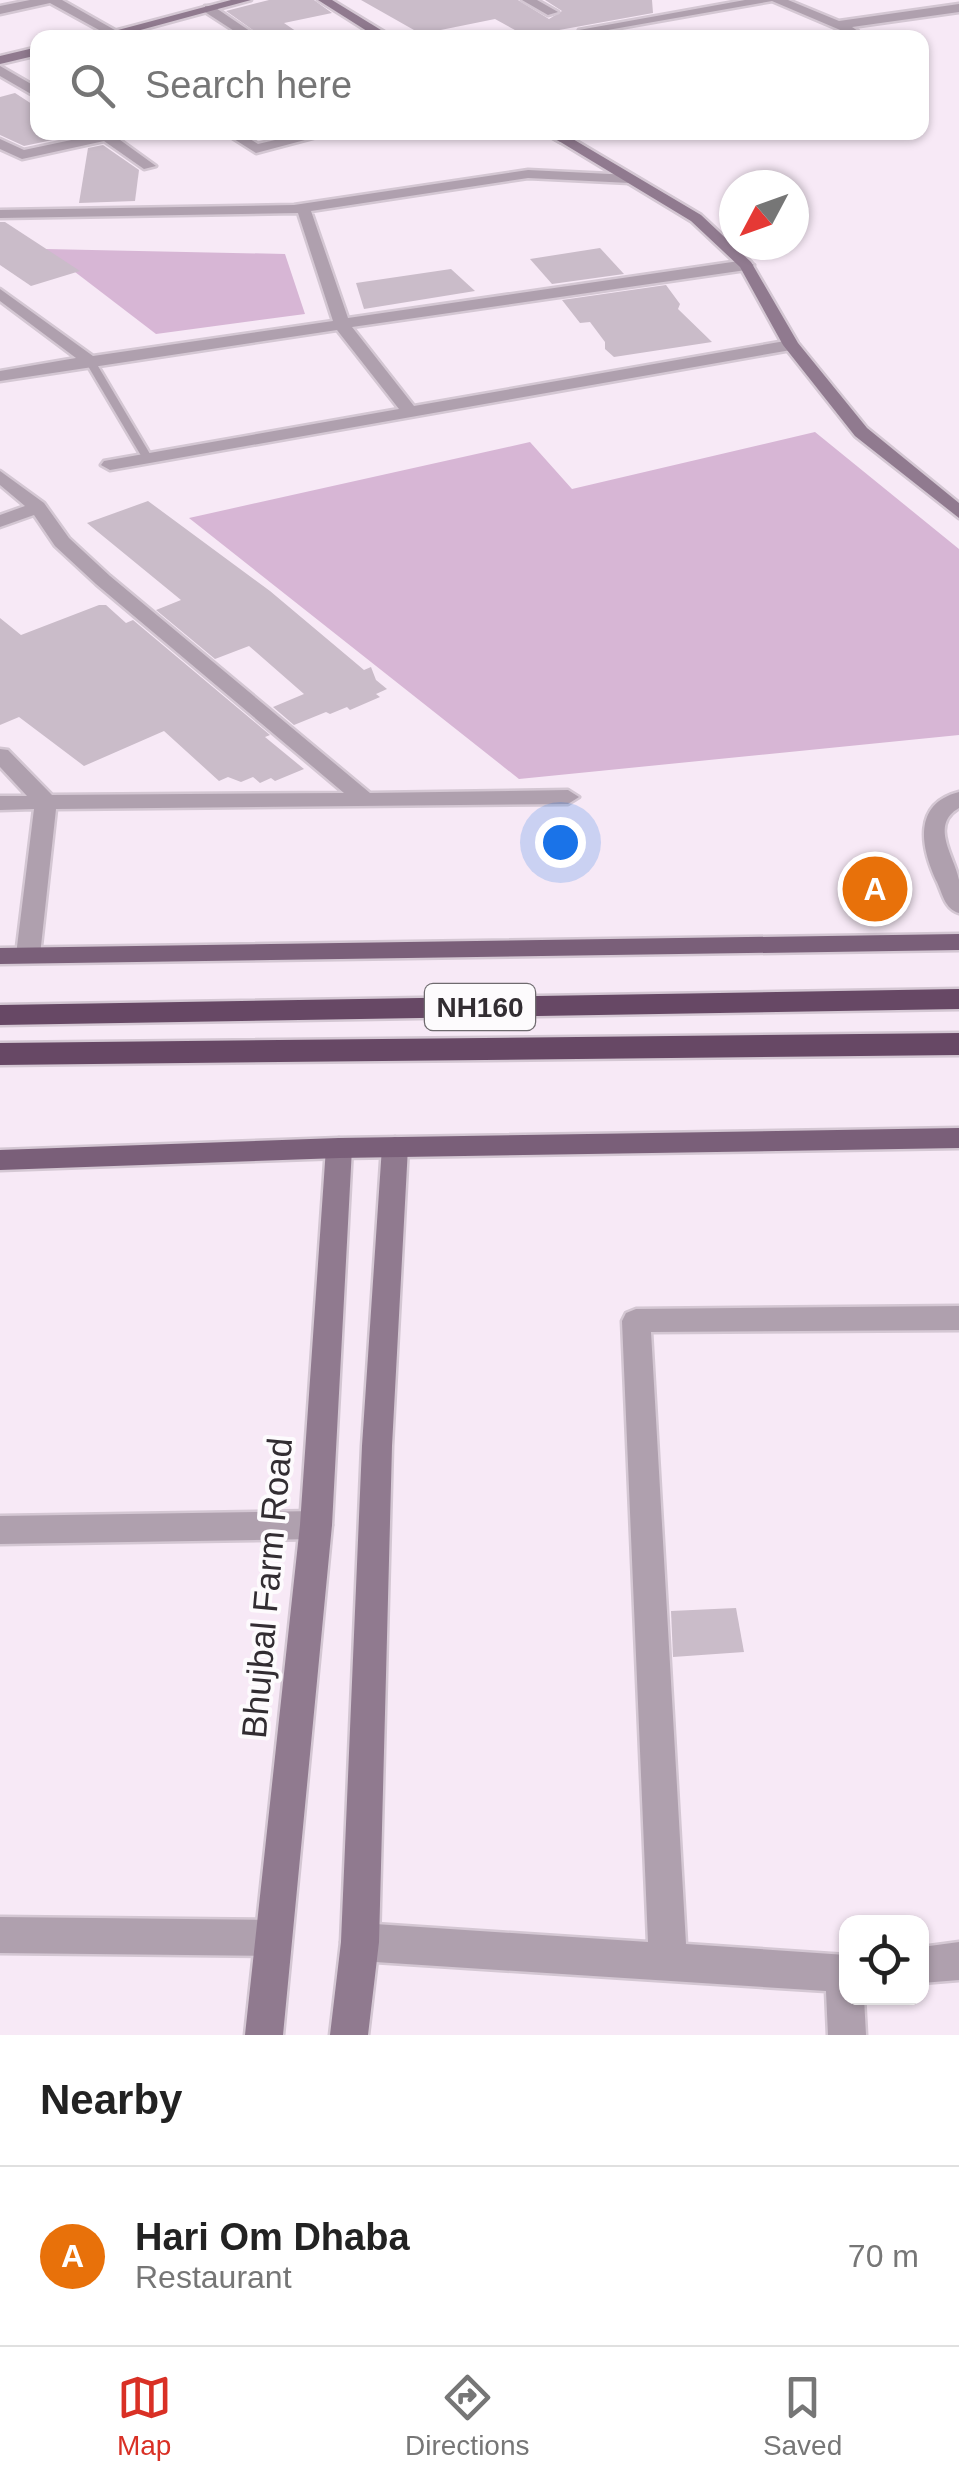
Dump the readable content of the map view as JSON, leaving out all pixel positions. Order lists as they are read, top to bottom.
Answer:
{
  "streets": {
    "highway": ["NH160"],
    "street": ["Bhujbal Farm Road"]
  },
  "north": "bottom left",
  "page": {
    "search": "Search here",
    "pins": "A",
    "heading": "Nearby",
    "list": [
      {
        "mark": "A",
        "name": "Hari Om Dhaba",
        "note": "Restaurant",
        "value": "70 m"
      }
    ],
    "nav": ["Map", "Directions", "Saved"]
  }
}
